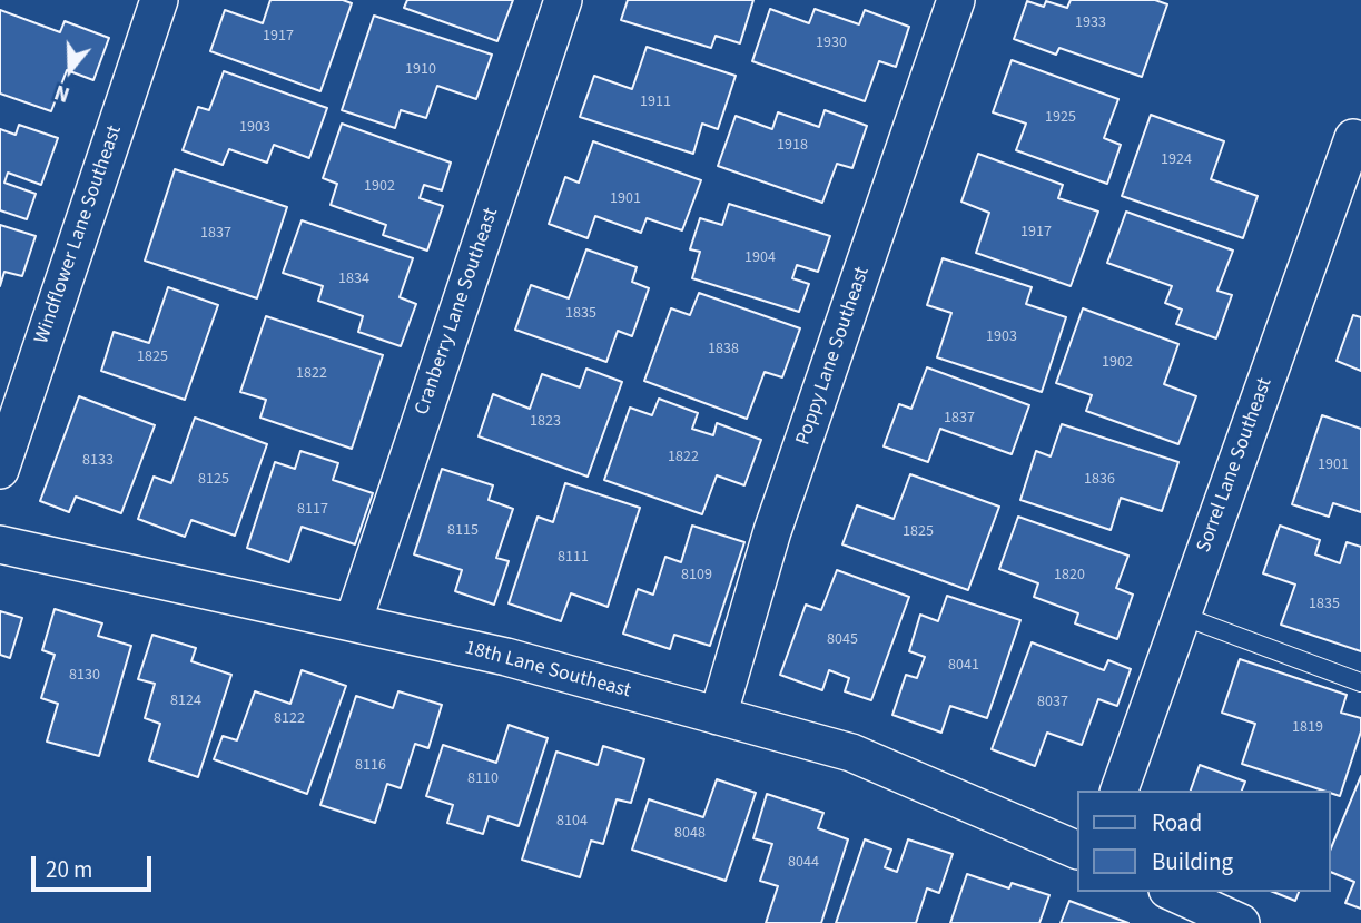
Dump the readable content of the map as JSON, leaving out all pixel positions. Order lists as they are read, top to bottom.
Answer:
{
  "streets": {
    "street": [
      "Windflower Lane Southeast",
      "Cranberry Lane Southeast",
      "Poppy Lane Southeast",
      "Sorrel Lane Southeast",
      "18th Lane Southeast"
    ]
  },
  "crossings": [
    ["Cranberry Lane Southeast", "18th Lane Southeast"],
    ["Poppy Lane Southeast", "18th Lane Southeast"]
  ],
  "house_numbers": [
    "1933",
    "1917",
    "1930",
    "1910",
    "1911",
    "1925",
    "1903",
    "1918",
    "1924",
    "1902",
    "1901",
    "1917",
    "1837",
    "1904",
    "1834",
    "1835",
    "1903",
    "1838",
    "1825",
    "1902",
    "1822",
    "1837",
    "1823",
    "1822",
    "8133",
    "1901",
    "8125",
    "1836",
    "8117",
    "8115",
    "1825",
    "8111",
    "8109",
    "1820",
    "1835",
    "8045",
    "8041",
    "8130",
    "8124",
    "8037",
    "8122",
    "1819",
    "8116",
    "8110",
    "8104",
    "8048",
    "8044"
  ],
  "legend": ["Road", "Building"],
  "scale_bar": "20 m",
  "north": "bottom"
}
